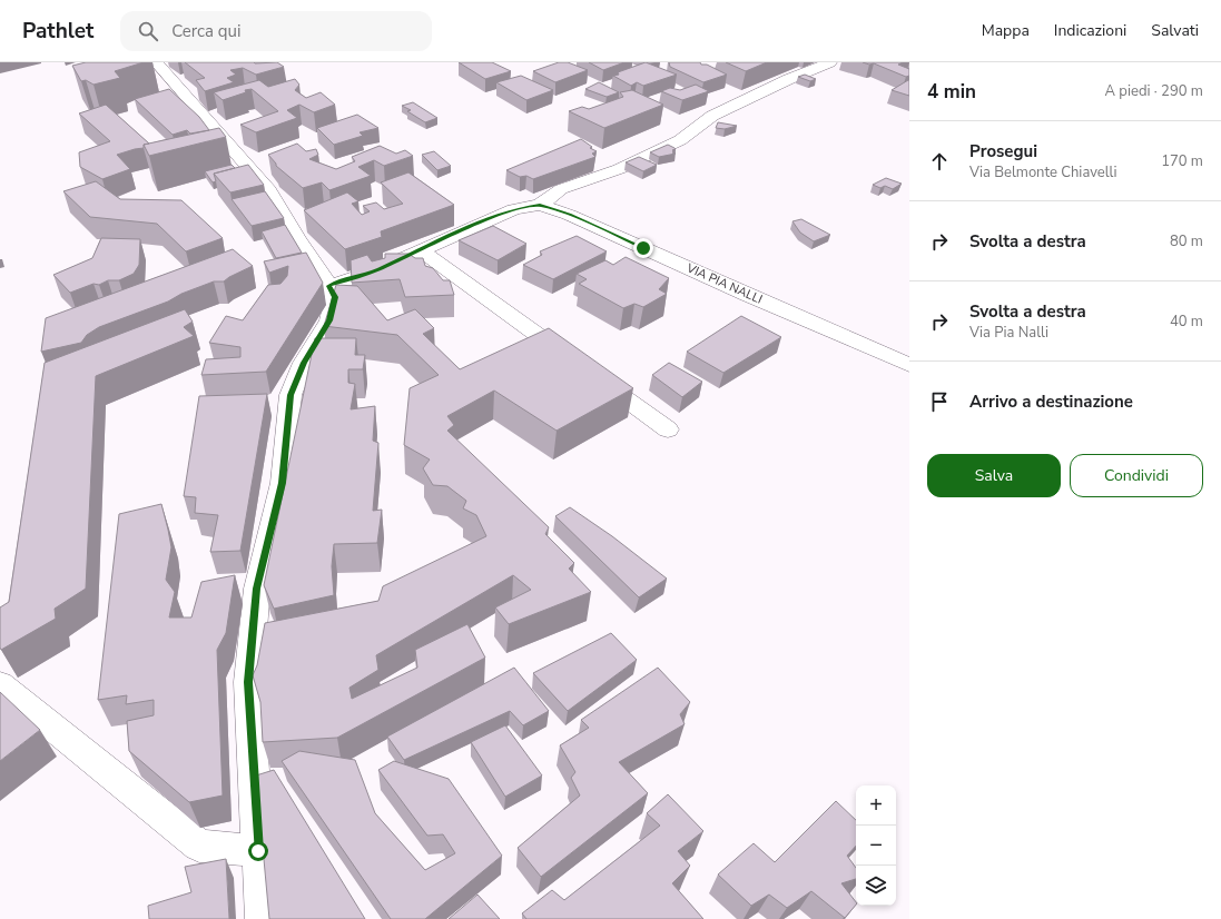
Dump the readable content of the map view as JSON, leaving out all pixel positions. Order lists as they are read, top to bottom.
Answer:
{
  "streets": {
    "street": ["VIA PIA NALLI"]
  },
  "page": {
    "header": "Pathlet",
    "search": "Cerca qui",
    "nav": ["Mappa", "Indicazioni", "Salvati"],
    "heading": ["4 min", "A piedi · 290 m"],
    "list": [
      ["Prosegui", "Via Belmonte Chiavelli", "170 m"],
      ["Svolta a destra", "80 m"],
      ["Svolta a destra", "Via Pia Nalli", "40 m"],
      "Arrivo a destinazione"
    ],
    "buttons": ["Salva", "Condividi"],
    "map_buttons": ["+", "−"]
  }
}
